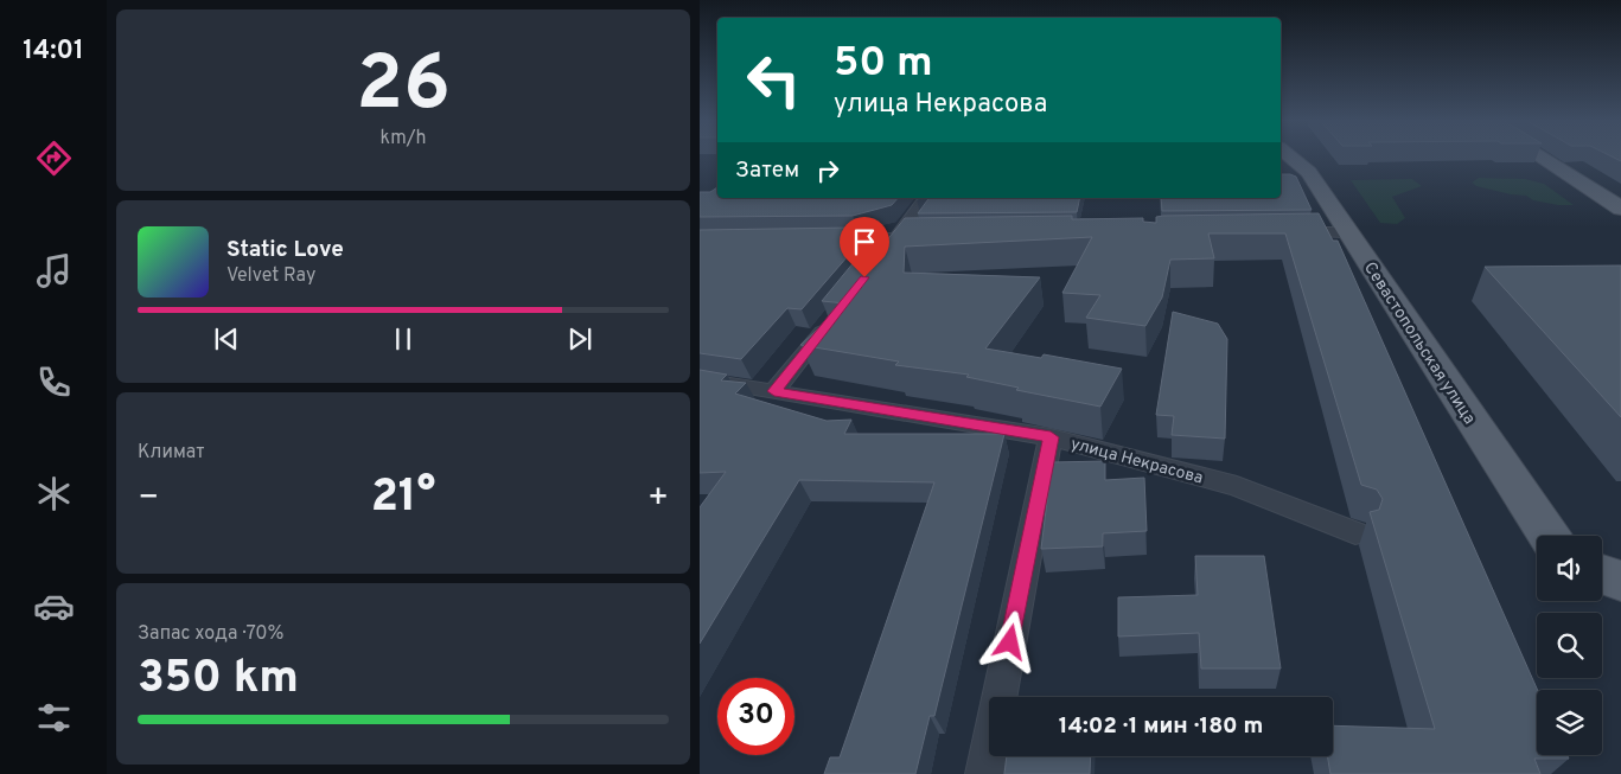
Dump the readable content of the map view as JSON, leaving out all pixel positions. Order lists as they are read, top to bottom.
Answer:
{
  "streets": {
    "main road": ["Севастопольская улица"],
    "street": ["улица Некрасова"]
  },
  "page": {
    "tabs": "14:01",
    "tile": [
      ["26", "km/h"],
      "Климат",
      ["Запас хода · 70%", "350 km"]
    ],
    "turn": ["50 m", "улица Некрасова"],
    "then": "Затем",
    "song": ["Static Love", "Velvet Ray"],
    "heat": ["−", "21°", "+"],
    "limit": "30",
    "trip": "14:02 · 1 мин · 180 m"
  }
}
